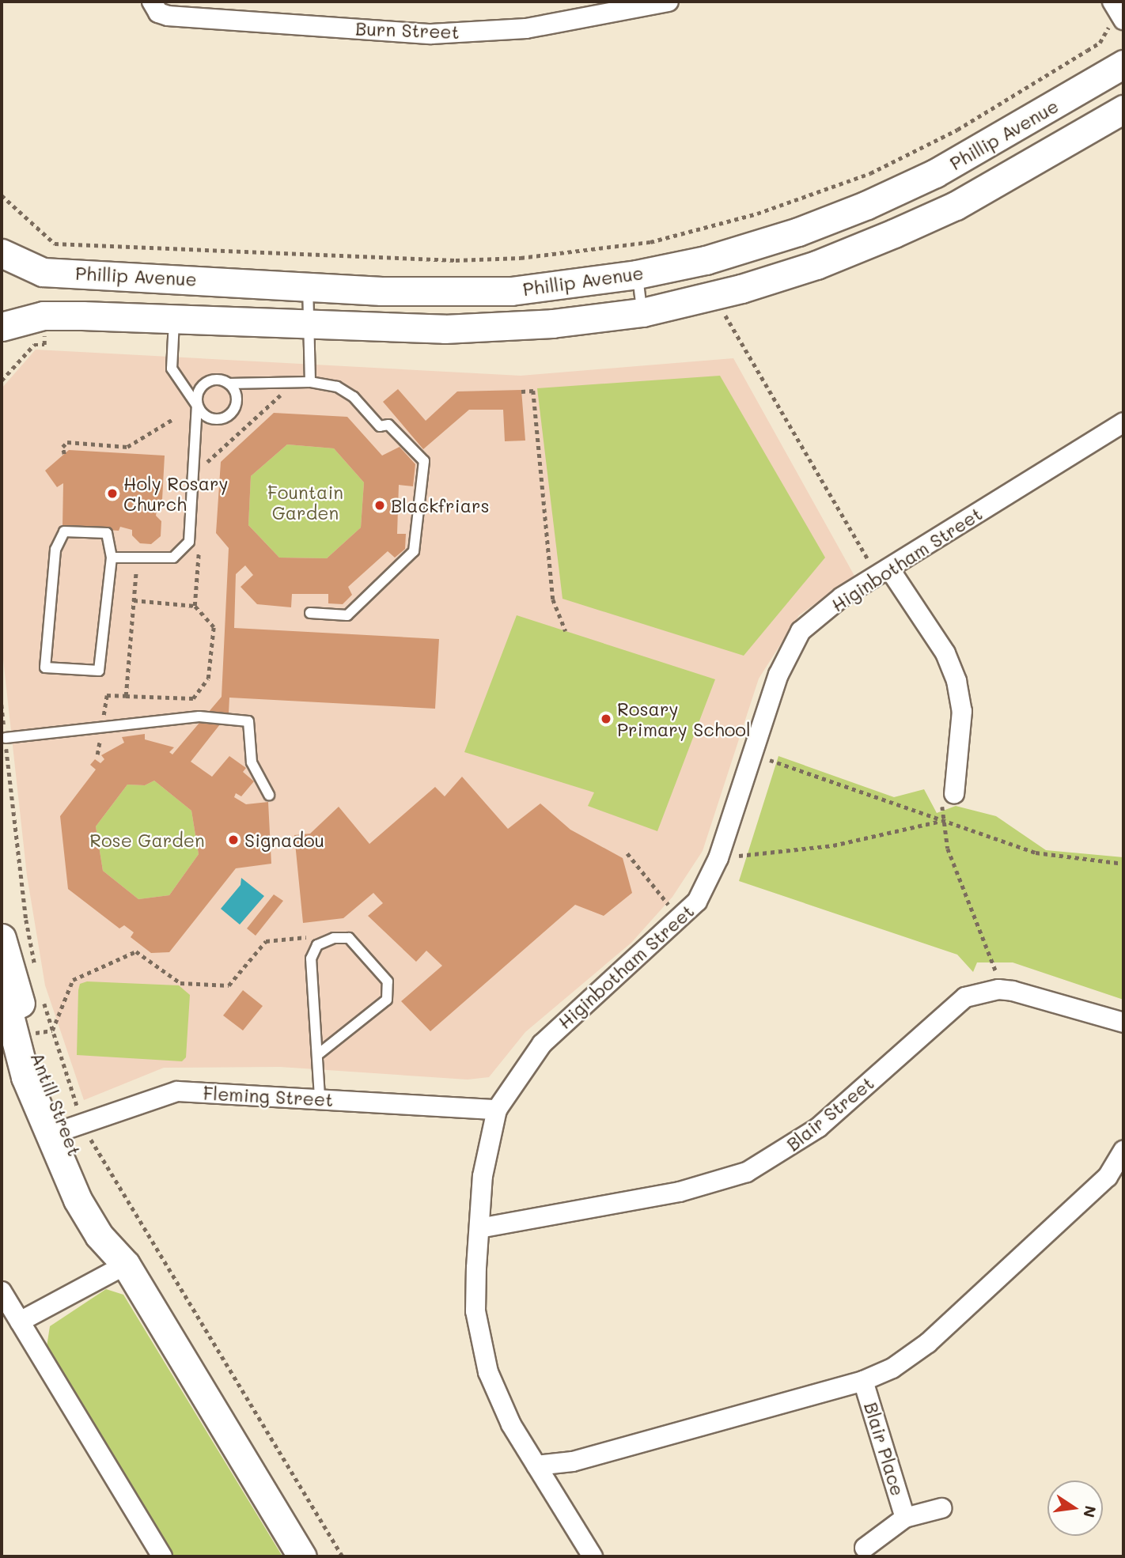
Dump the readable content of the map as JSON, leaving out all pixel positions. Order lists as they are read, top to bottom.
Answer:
{
  "streets": {
    "main road": ["Phillip Avenue", "Antill Street"],
    "street": [
      "Burn Street",
      "Higinbotham Street",
      "Fleming Street",
      "Blair Street",
      "Blair Place"
    ]
  },
  "crossings": [
    ["Higinbotham Street", "Fleming Street"],
    ["Higinbotham Street", "Blair Street"],
    ["Fleming Street", "Antill Street"]
  ],
  "parks": ["Fountain Garden", "Rose Garden"],
  "places": [
    "Holy Rosary Church",
    "Blackfriars",
    "Rosary Primary School",
    "Signadou"
  ],
  "north": "right"
}
